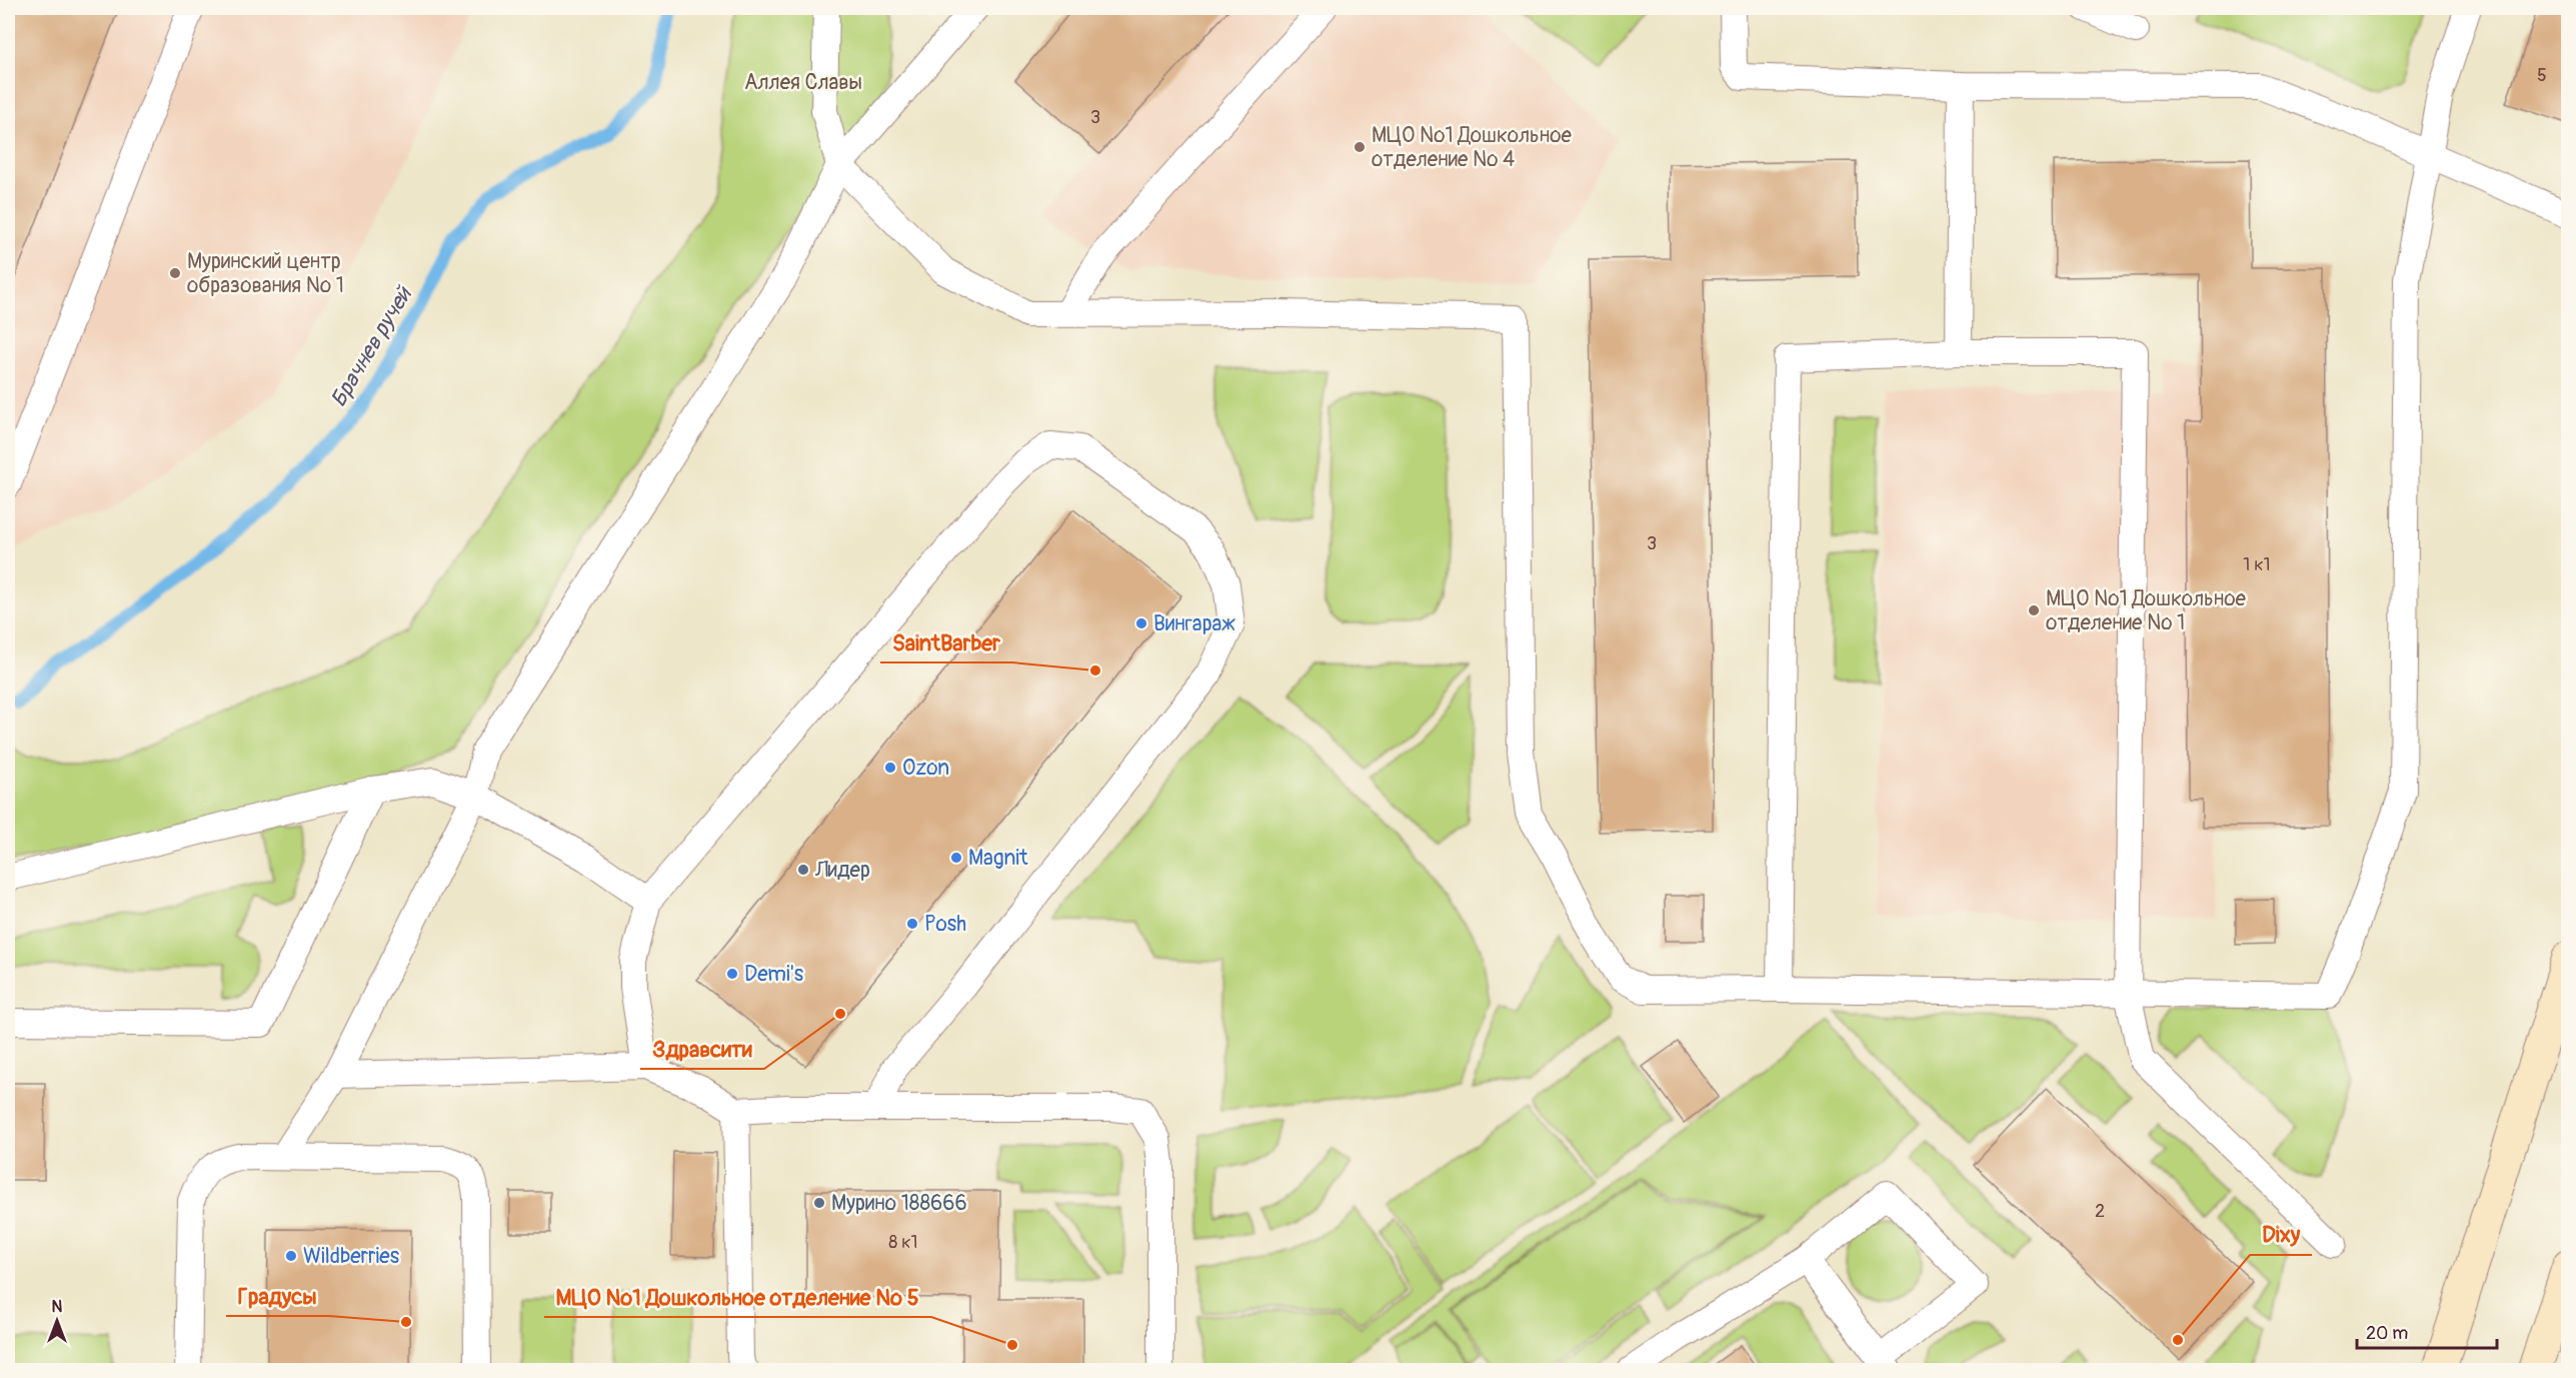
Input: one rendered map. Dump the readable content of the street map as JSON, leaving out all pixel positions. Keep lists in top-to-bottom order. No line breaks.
{"water":["Брачнев ручей"],"parks":["Аллея Славы"],"places":["МЦО №1 Дошкольное отделение № 4","Муринский центр образования № 1","МЦО №1 Дошкольное отделение № 1","Вингараж","SaintBarber","Ozon","Magnit","Лидер","Posh","Demi's","Здравсити","Мурино 188666","Wildberries","Градусы","Dixy","МЦО №1 Дошкольное отделение № 5"],"house_numbers":["5","3","3","1 к1","2","8 к1"],"scale_bar":"20 m","north":"top"}
